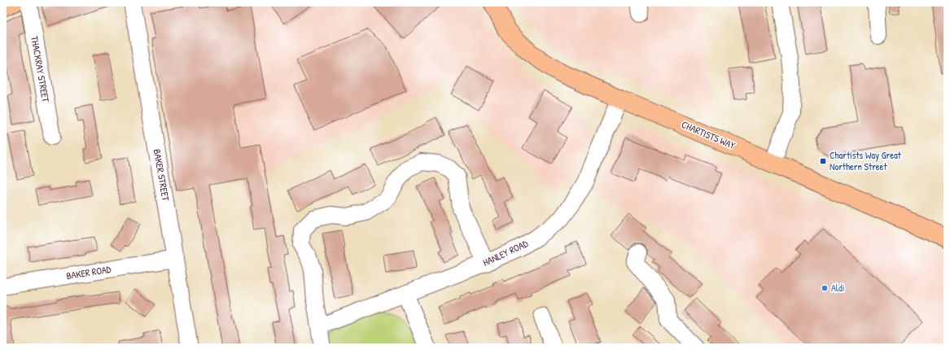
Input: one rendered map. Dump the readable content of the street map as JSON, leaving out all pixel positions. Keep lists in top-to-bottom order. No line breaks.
{"streets":{"main road":["CHARTISTS WAY"],"street":["THACKRAY STREET","BAKER STREET","HANLEY ROAD","BAKER ROAD"]},"crossings":[["CHARTISTS WAY","HANLEY ROAD"],["BAKER STREET","BAKER ROAD"]],"places":{"transit":["Chartists Way Great Northern Street"],"other":["Aldi"]}}
